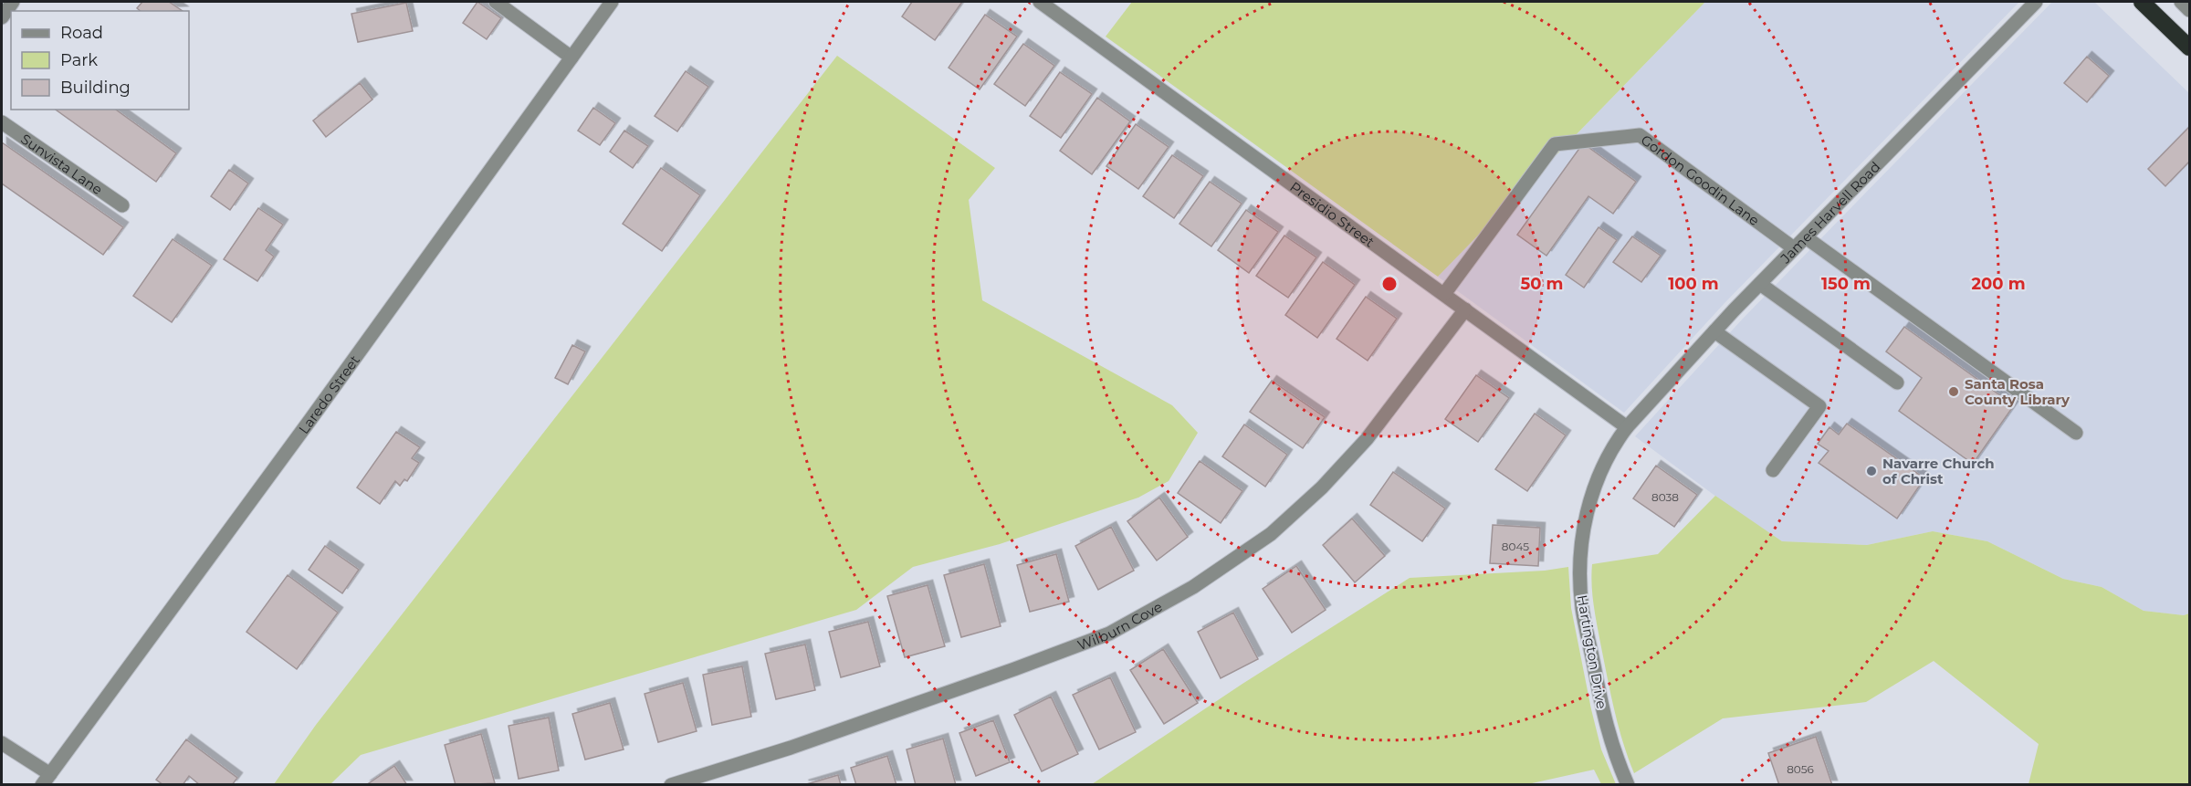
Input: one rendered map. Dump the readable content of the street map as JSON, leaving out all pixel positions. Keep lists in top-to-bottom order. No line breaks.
{"streets":{"street":["Sunvista Lane","Gordon Goodin Lane","James Harvell Road","Presidio Street","Laredo Street","Wilburn Cove","Hartington Drive"]},"crossings":[["Gordon Goodin Lane","James Harvell Road"],["Gordon Goodin Lane","Presidio Street"],["James Harvell Road","Presidio Street"],["James Harvell Road","Hartington Drive"],["Presidio Street","Wilburn Cove"],["Presidio Street","Hartington Drive"]],"places":["Santa Rosa County Library","Navarre Church of Christ"],"house_numbers":["8038","8045","8056"],"legend":["Road","Park","Building"],"rings":["50 m","100 m","150 m","200 m"]}
